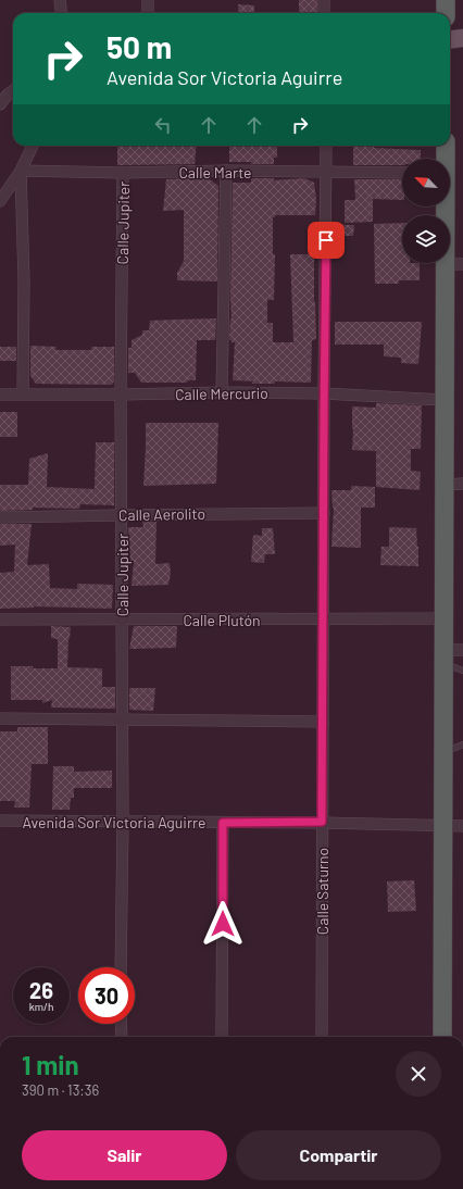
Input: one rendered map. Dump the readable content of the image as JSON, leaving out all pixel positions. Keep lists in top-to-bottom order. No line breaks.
{"streets":{"street":["Calle Marte","Calle Jupiter","Calle Mercurio","Calle Aerolito","Calle Plutón","Avenida Sor Victoria Aguirre","Calle Saturno"]},"crossings":[["Calle Marte","Calle Jupiter"],["Calle Marte","Calle Saturno"],["Calle Jupiter","Calle Mercurio"],["Calle Jupiter","Calle Aerolito"],["Calle Jupiter","Calle Plutón"],["Calle Jupiter","Avenida Sor Victoria Aguirre"],["Calle Mercurio","Calle Saturno"],["Calle Aerolito","Calle Saturno"],["Calle Plutón","Calle Saturno"],["Avenida Sor Victoria Aguirre","Calle Saturno"]],"north":"top left","page":{"turn":["50 m","Avenida Sor Victoria Aguirre"],"speed":"26 km/h","limit":"30","heading":["1 min","390 m · 13:36"],"buttons":["Salir","Compartir"]}}
